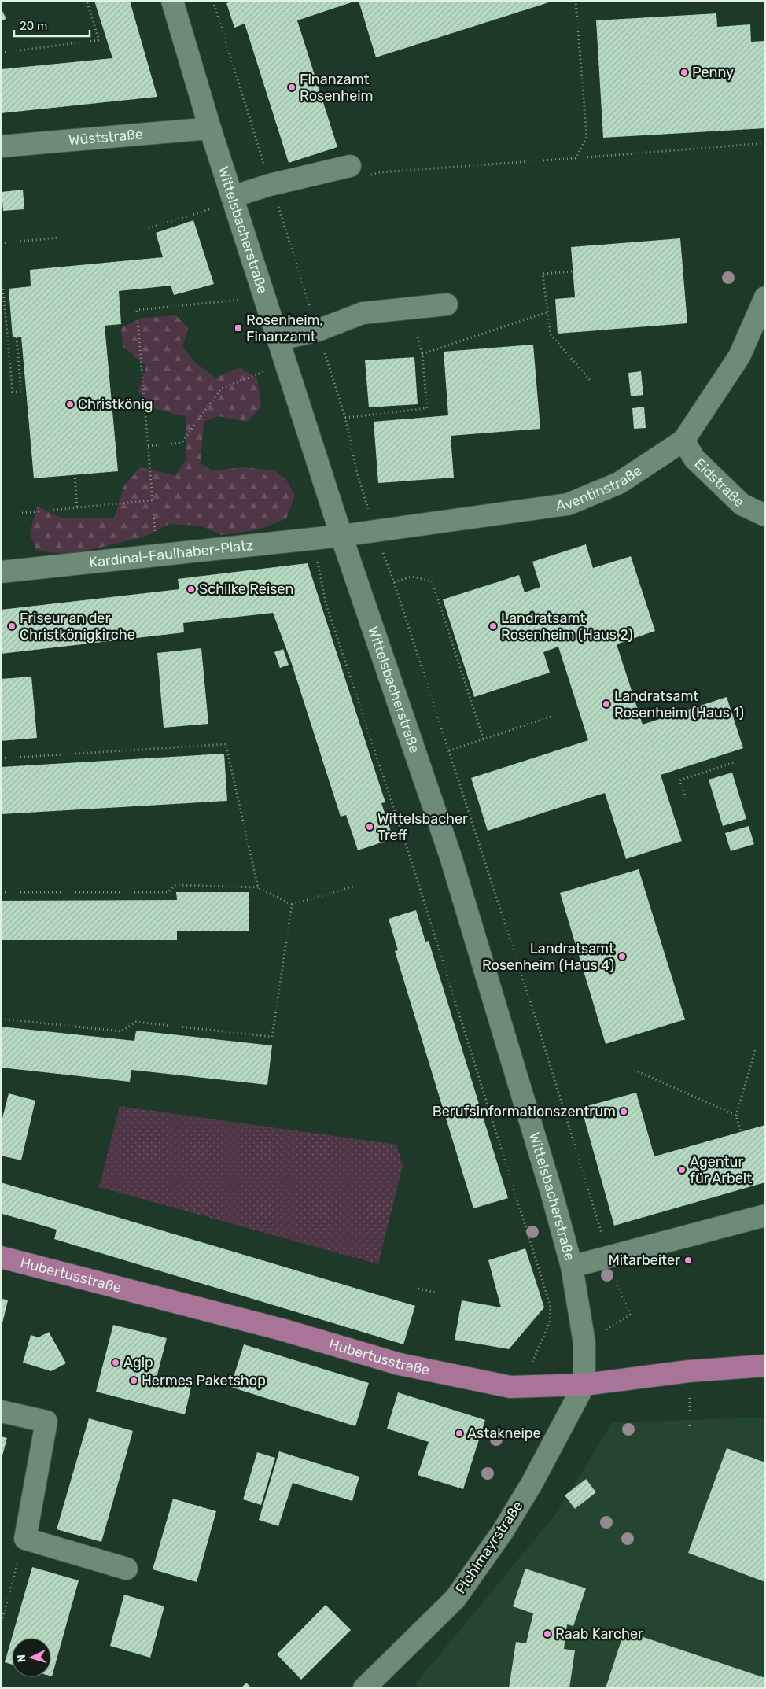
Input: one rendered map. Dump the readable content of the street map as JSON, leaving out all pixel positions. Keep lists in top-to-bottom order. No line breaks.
{"streets":{"main road":["Hubertusstraße"],"street":["Wüststraße","Wittelsbacherstraße","Eidstraße","Aventinstraße","Kardinal-Faulhaber-Platz","Pichlmayrstraße"]},"crossings":[["Wüststraße","Wittelsbacherstraße"],["Wittelsbacherstraße","Aventinstraße"],["Wittelsbacherstraße","Kardinal-Faulhaber-Platz"],["Wittelsbacherstraße","Hubertusstraße"],["Wittelsbacherstraße","Pichlmayrstraße"],["Eidstraße","Aventinstraße"],["Aventinstraße","Kardinal-Faulhaber-Platz"],["Hubertusstraße","Pichlmayrstraße"]],"places":{"other":["Penny","Finanzamt Rosenheim","Christkönig","Schilke Reisen","Friseur an der Christkönigkirche","Landratsamt Rosenheim (Haus 2)","Landratsamt Rosenheim (Haus 1)","Wittelsbacher Treff","Landratsamt Rosenheim (Haus 4)","Berufsinformationszentrum","Agentur für Arbeit","Mitarbeiter","Agip","Hermes Paketshop","Astakneipe","Raab Karcher"],"transit":["Rosenheim, Finanzamt"]},"scale_bar":"20 m","north":"left"}
